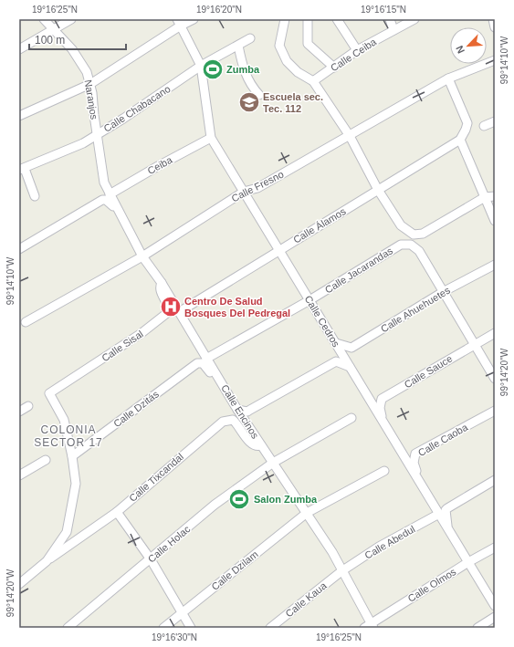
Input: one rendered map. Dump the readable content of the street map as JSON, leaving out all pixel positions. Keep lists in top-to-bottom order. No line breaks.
{"streets":{"street":["Calle Ceiba","Naranjos","Calle Chabacano","Ceiba","Calle Fresno","Calle Álamos","Calle Jacarandas","Calle Ahuehuetes","Calle Cedros","Calle Sisal","Calle Sauce","Calle Dzitás","Calle Encinos","Calle Caoba","Calle Tixcandal","Calle Abedul","Calle Holac","Calle Dzilam","Calle Olmos","Calle Kaua"]},"crossings":[["Naranjos","Calle Chabacano"],["Naranjos","Ceiba"],["Naranjos","Calle Encinos"],["Calle Chabacano","Calle Cedros"],["Ceiba","Calle Cedros"],["Ceiba","Calle Encinos"],["Calle Fresno","Calle Cedros"],["Calle Fresno","Calle Encinos"],["Calle Álamos","Calle Cedros"],["Calle Álamos","Calle Encinos"],["Calle Jacarandas","Calle Ahuehuetes"],["Calle Jacarandas","Calle Cedros"],["Calle Jacarandas","Calle Sauce"],["Calle Jacarandas","Calle Dzitás"],["Calle Jacarandas","Calle Encinos"],["Calle Ahuehuetes","Calle Cedros"],["Calle Cedros","Calle Sauce"],["Calle Cedros","Calle Caoba"],["Calle Cedros","Calle Abedul"],["Calle Cedros","Calle Olmos"],["Calle Sisal","Calle Dzitás"],["Calle Sisal","Calle Encinos"],["Calle Dzitás","Calle Encinos"],["Calle Encinos","Calle Tixcandal"],["Calle Encinos","Calle Abedul"],["Calle Encinos","Calle Holac"],["Calle Encinos","Calle Dzilam"],["Calle Encinos","Calle Olmos"],["Calle Encinos","Calle Kaua"],["Calle Abedul","Calle Kaua"]],"districts":["COLONIA SECTOR 17"],"places":{"sports":["Zumba","Salon Zumba"],"school or university":["Escuela sec. Tec. 112"],"hospital":["Centro De Salud Bosques Del Pedregal"]},"scale_bar":"100 m","north":"bottom left","coordinates":["19°16'25\"N","19°16'20\"N","19°16'15\"N","99°14'10\"W","99°14'20\"W","19°16'30\"N"]}
